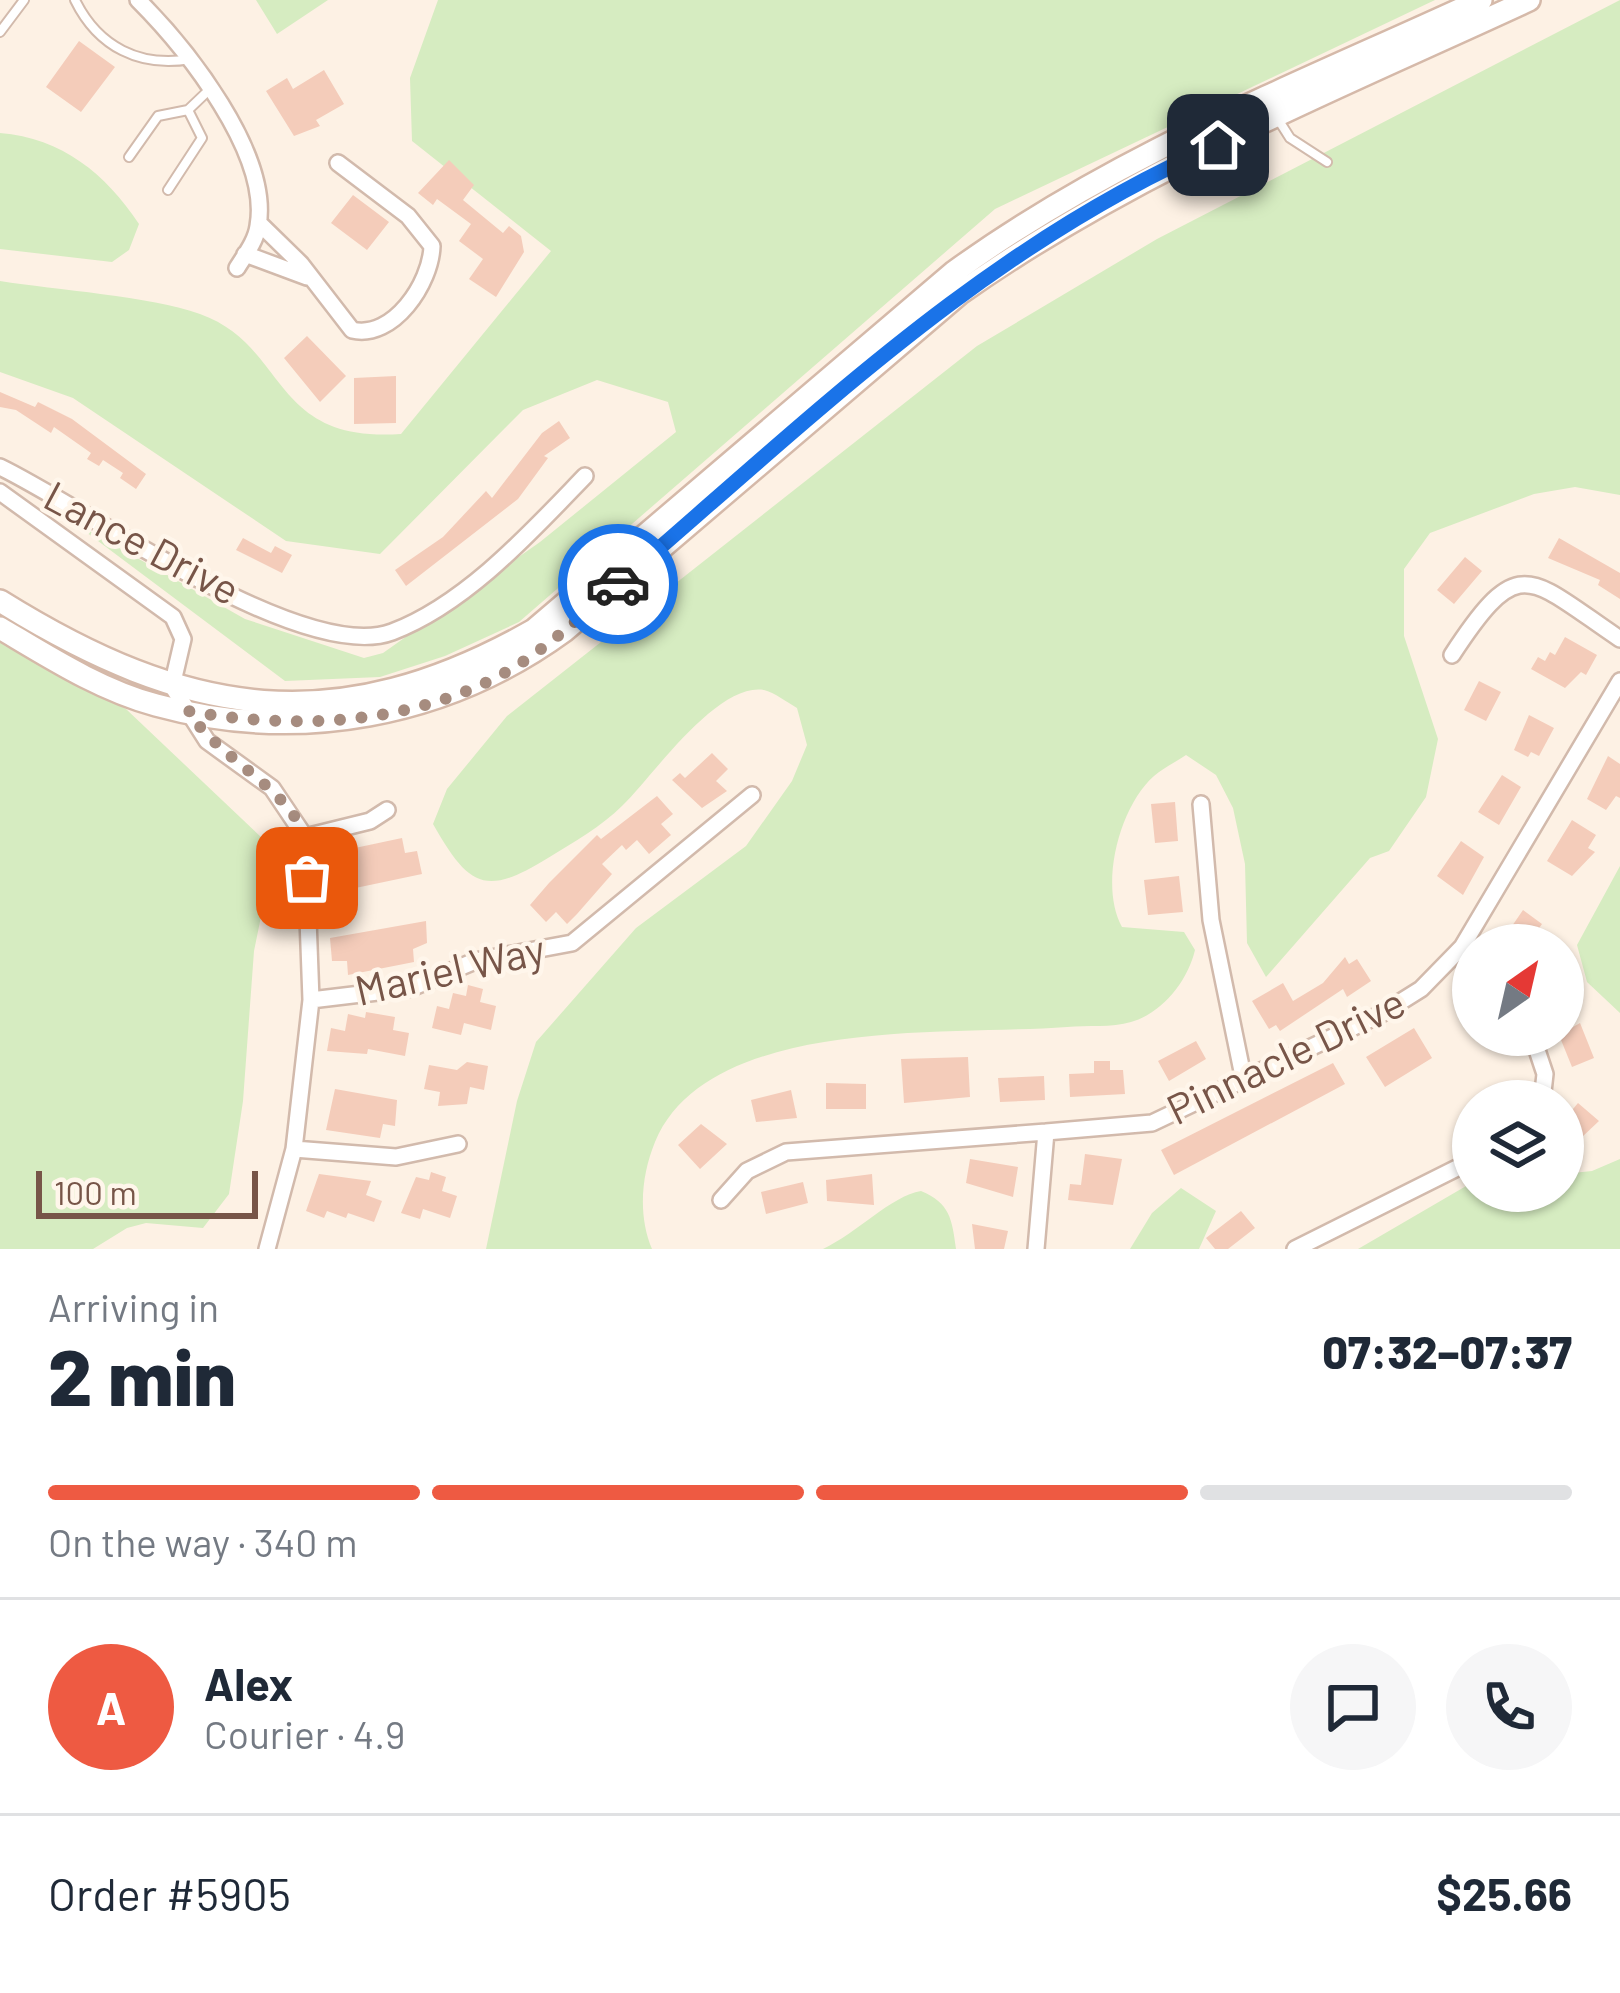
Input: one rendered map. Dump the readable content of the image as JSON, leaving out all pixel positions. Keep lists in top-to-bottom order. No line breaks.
{"streets":{"street":["Lance Drive","Mariel Way","Pinnacle Drive"]},"scale_bar":"100 m","north":"top right","page":{"scale":"100 m","heading":["2 min","Arriving in","07:32–07:37"],"panel":["Alex","Courier · 4.9","Order #5905","$25.66"],"bar":"On the way · 340 m","round":"A"}}
